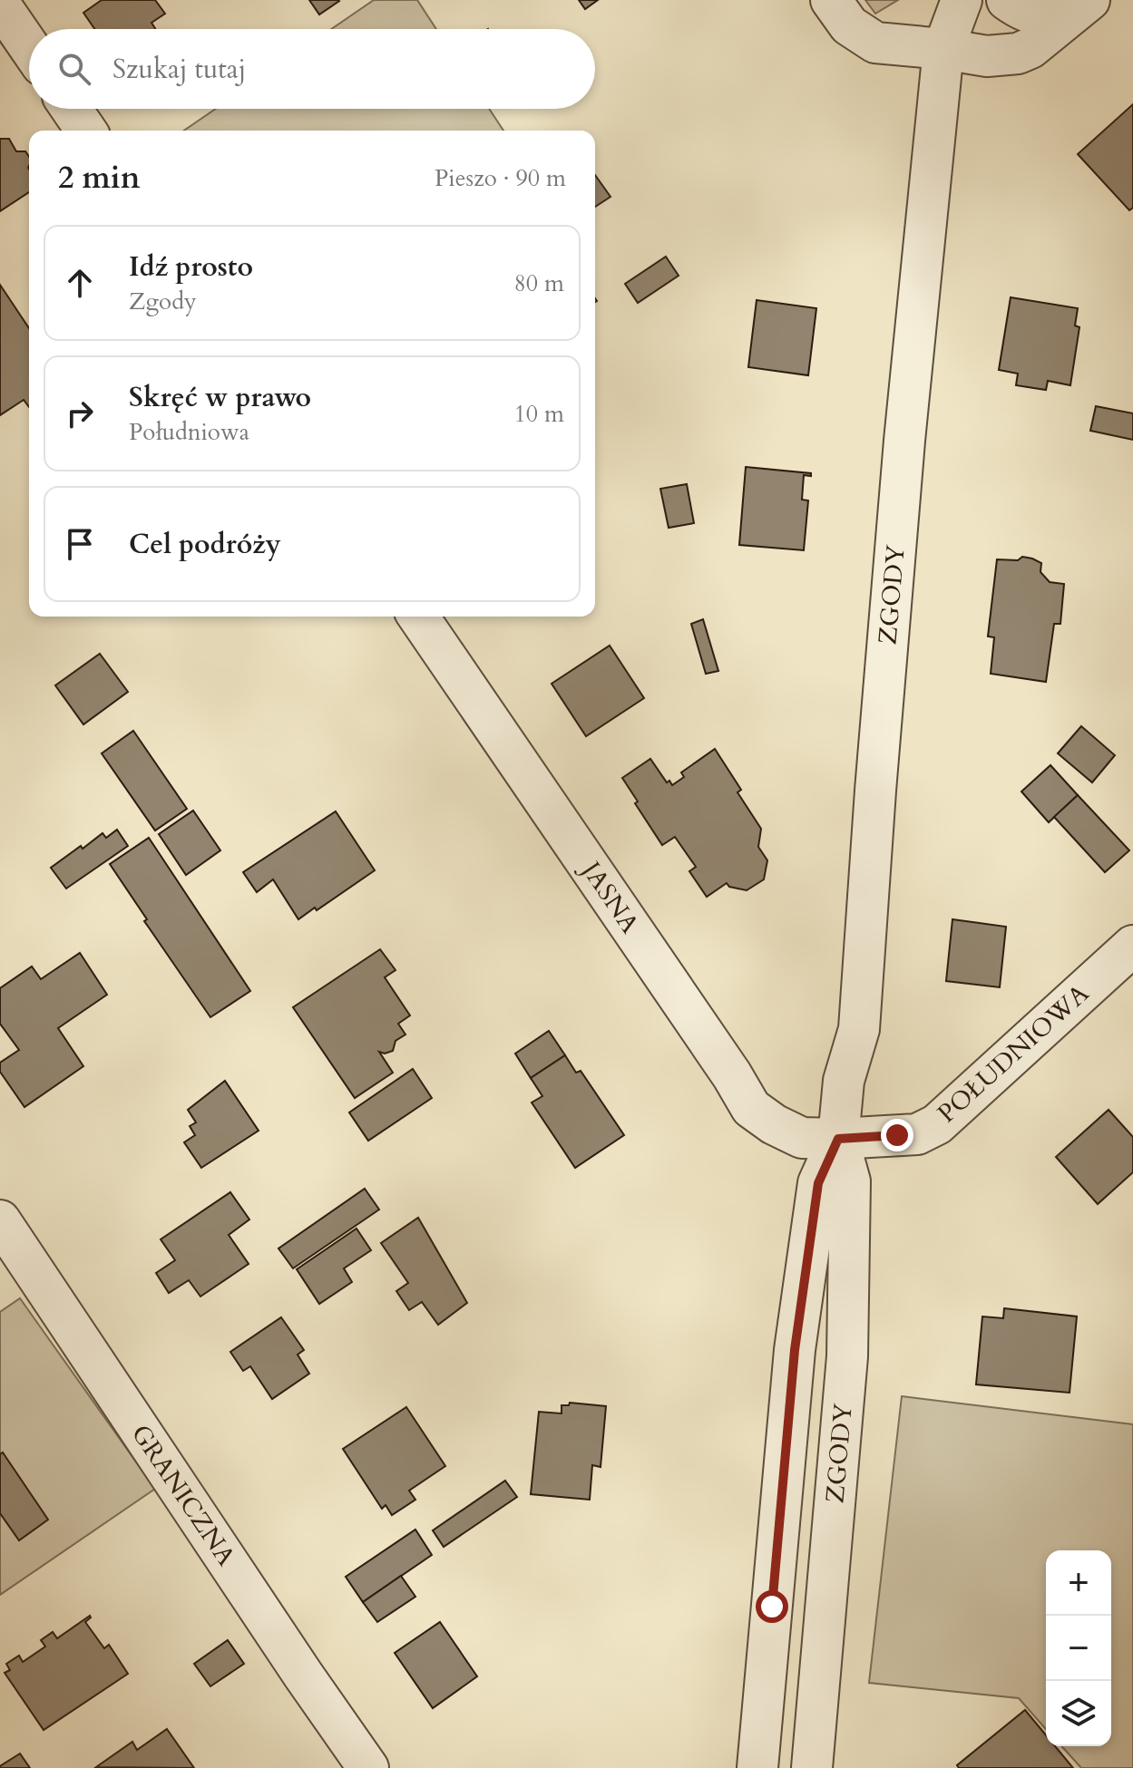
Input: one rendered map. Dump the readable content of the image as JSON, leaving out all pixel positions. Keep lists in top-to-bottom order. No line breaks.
{"streets":{"street":["ZGODY","JASNA","POŁUDNIOWA","GRANICZNA"]},"crossings":[["ZGODY","JASNA"],["ZGODY","POŁUDNIOWA"],["JASNA","POŁUDNIOWA"]],"page":{"search":"Szukaj tutaj","heading":["2 min","Pieszo · 90 m"],"list":[["Idź prosto","Zgody","80 m"],["Skręć w prawo","Południowa","10 m"],"Cel podróży"],"map_buttons":["+","−"]}}
